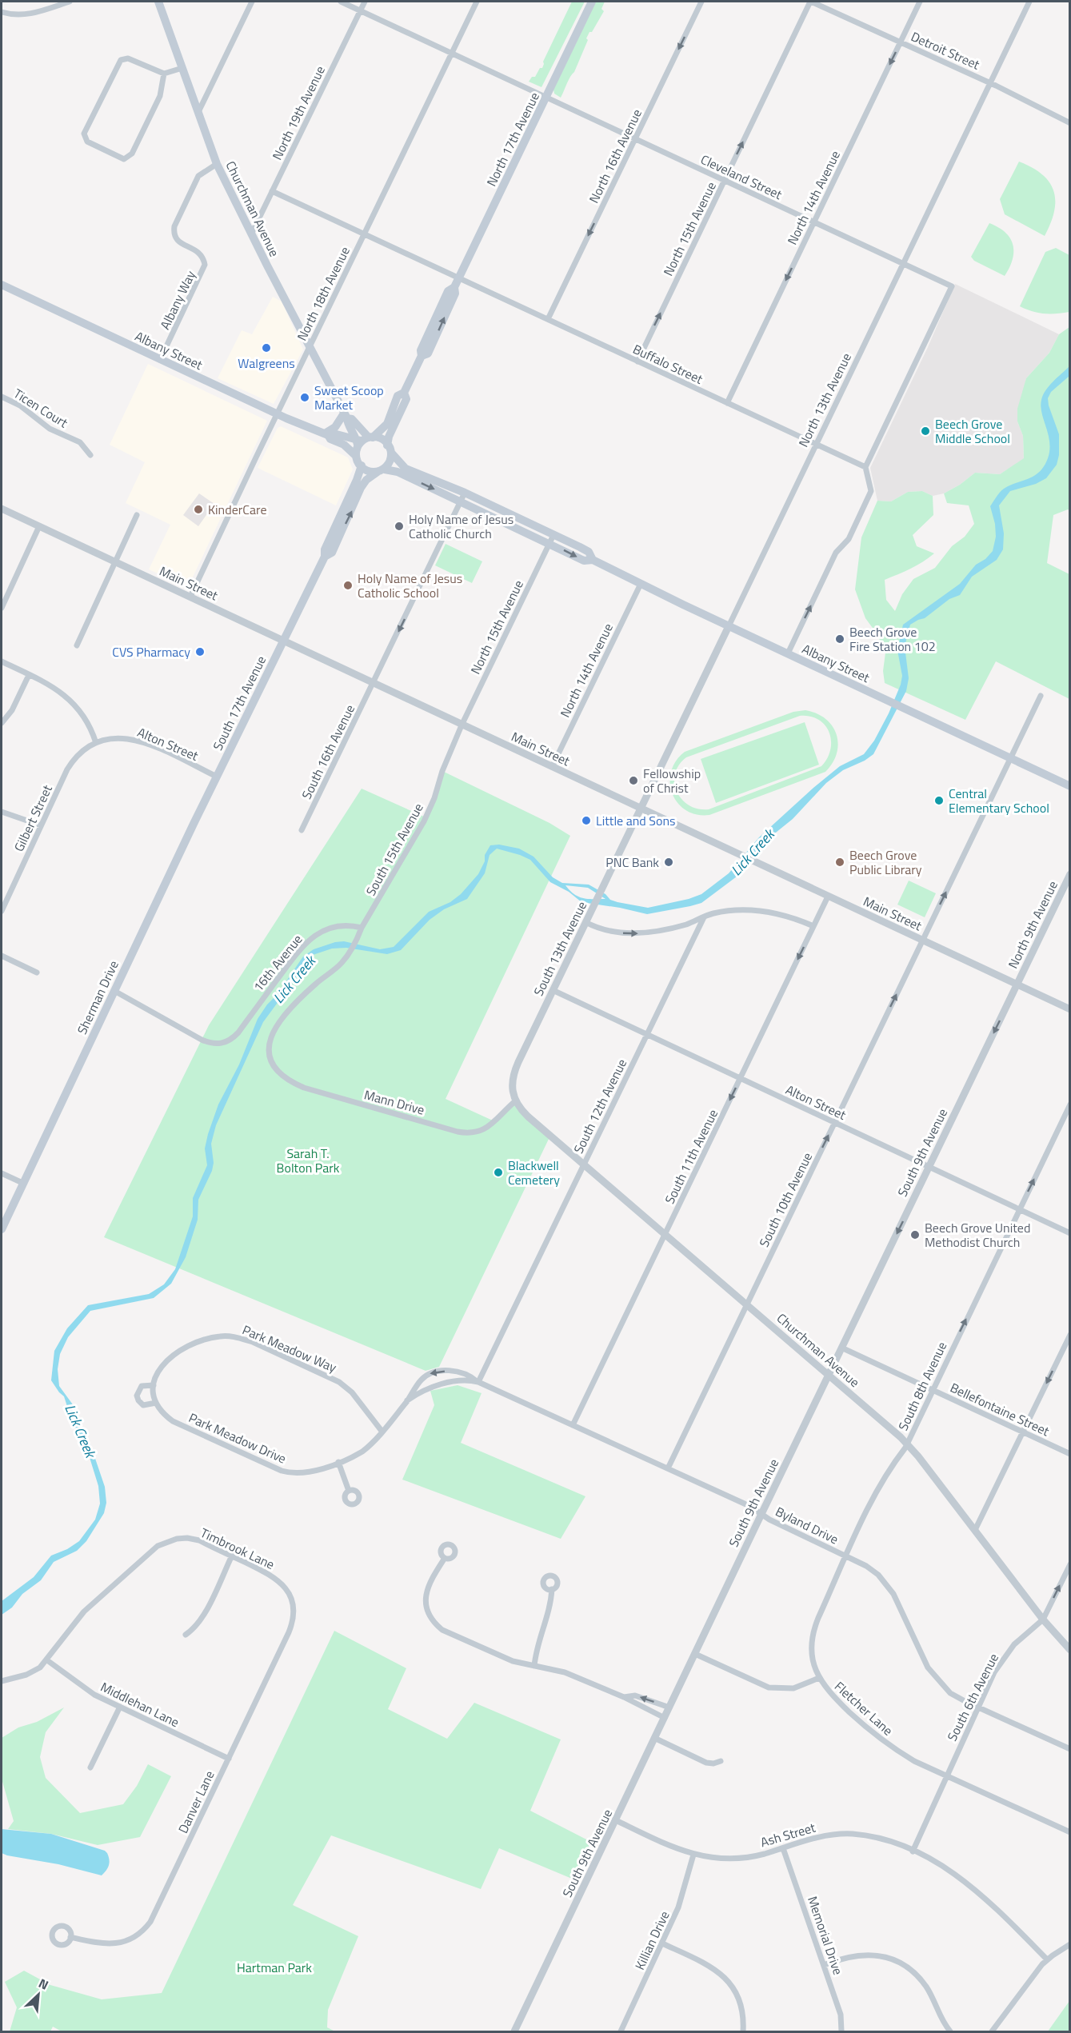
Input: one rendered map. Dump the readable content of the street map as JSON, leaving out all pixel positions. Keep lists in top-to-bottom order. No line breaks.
{"streets":{"main road":["North 17th Avenue","Churchman Avenue","Albany Street","South 17th Avenue","Sherman Drive"],"street":["Detroit Street","North 19th Avenue","North 16th Avenue","Cleveland Street","North 14th Avenue","North 15th Avenue","North 18th Avenue","Albany Way","Buffalo Street","North 13th Avenue","Ticen Court","Main Street","Alton Street","South 16th Avenue","Gilbert Street","South 15th Avenue","North 9th Avenue","South 13th Avenue","16th Avenue","Mann Drive","South 12th Avenue","South 9th Avenue","South 11th Avenue","South 10th Avenue","Park Meadow Way","South 8th Avenue","Bellefontaine Street","Park Meadow Drive","Byland Drive","Timbrook Lane","South 6th Avenue","Middlehan Lane","Fletcher Lane","Danver Lane","Ash Street","Memorial Drive","Killian Drive"]},"crossings":[["Detroit Street","North 14th Avenue"],["Detroit Street","North 15th Avenue"],["Detroit Street","North 13th Avenue"],["North 19th Avenue","Cleveland Street"],["North 19th Avenue","Churchman Avenue"],["North 19th Avenue","Buffalo Street"],["North 17th Avenue","Cleveland Street"],["North 17th Avenue","Churchman Avenue"],["North 17th Avenue","Albany Street"],["North 17th Avenue","Buffalo Street"],["North 16th Avenue","Cleveland Street"],["North 16th Avenue","Buffalo Street"],["Cleveland Street","North 14th Avenue"],["Cleveland Street","North 15th Avenue"],["Cleveland Street","North 18th Avenue"],["Cleveland Street","Buffalo Street"],["Cleveland Street","North 13th Avenue"],["North 14th Avenue","Albany Street"],["North 14th Avenue","Buffalo Street"],["North 14th Avenue","Main Street"],["Churchman Avenue","North 18th Avenue"],["Churchman Avenue","Albany Way"],["Churchman Avenue","Albany Street"],["Churchman Avenue","South 13th Avenue"],["Churchman Avenue","Mann Drive"],["Churchman Avenue","South 12th Avenue"],["Churchman Avenue","South 9th Avenue"],["Churchman Avenue","South 11th Avenue"],["Churchman Avenue","South 10th Avenue"],["Churchman Avenue","South 8th Avenue"],["Churchman Avenue","South 6th Avenue"],["North 15th Avenue","Albany Street"],["North 15th Avenue","Buffalo Street"],["North 15th Avenue","Main Street"],["North 15th Avenue","South 15th Avenue"],["North 18th Avenue","Albany Street"],["North 18th Avenue","Buffalo Street"],["North 18th Avenue","Main Street"],["Albany Way","Albany Street"],["Albany Street","North 13th Avenue"],["Albany Street","South 10th Avenue"],["Buffalo Street","North 13th Avenue"],["North 13th Avenue","Main Street"],["North 13th Avenue","South 13th Avenue"],["Main Street","South 17th Avenue"],["Main Street","South 16th Avenue"],["Main Street","South 15th Avenue"],["Main Street","North 9th Avenue"],["Main Street","South 13th Avenue"],["Main Street","South 9th Avenue"],["Main Street","South 11th Avenue"],["Main Street","South 10th Avenue"],["South 17th Avenue","Alton Street"],["South 17th Avenue","Sherman Drive"],["Alton Street","Gilbert Street"],["Alton Street","South 13th Avenue"],["Alton Street","Sherman Drive"],["Alton Street","South 12th Avenue"],["Alton Street","South 9th Avenue"],["Alton Street","South 11th Avenue"],["Alton Street","South 10th Avenue"],["Alton Street","South 8th Avenue"],["South 15th Avenue","16th Avenue"],["South 15th Avenue","Mann Drive"],["North 9th Avenue","South 9th Avenue"],["South 13th Avenue","Mann Drive"],["16th Avenue","Sherman Drive"],["South 12th Avenue","Park Meadow Drive"],["South 12th Avenue","Byland Drive"],["South 9th Avenue","Bellefontaine Street"],["South 9th Avenue","Byland Drive"],["South 9th Avenue","Fletcher Lane"],["South 9th Avenue","Ash Street"],["South 11th Avenue","Byland Drive"],["South 10th Avenue","Byland Drive"],["Park Meadow Way","Park Meadow Drive"],["South 8th Avenue","Bellefontaine Street"],["South 8th Avenue","Byland Drive"],["South 8th Avenue","Fletcher Lane"],["Park Meadow Drive","Byland Drive"],["Byland Drive","South 6th Avenue"],["Timbrook Lane","Middlehan Lane"],["Timbrook Lane","Danver Lane"],["South 6th Avenue","Fletcher Lane"],["South 6th Avenue","Ash Street"],["Middlehan Lane","Danver Lane"],["Ash Street","Memorial Drive"],["Ash Street","Killian Drive"]],"one_way":["North 16th Avenue","North 14th Avenue","North 15th Avenue","South 11th Avenue","South 10th Avenue","South 8th Avenue"],"water":["Lick Creek"],"parks":["Sarah T. Bolton Park","Hartman Park"],"places":["Walgreens","Sweet Scoop Market","Beech Grove Middle School","KinderCare","Holy Name of Jesus Catholic Church","Holy Name of Jesus Catholic School","Beech Grove Fire Station 102","CVS Pharmacy","Fellowship of Christ","Central Elementary School","Little and Sons","PNC Bank","Beech Grove Public Library","Blackwell Cemetery","Beech Grove United Methodist Church"],"north":"top right"}
